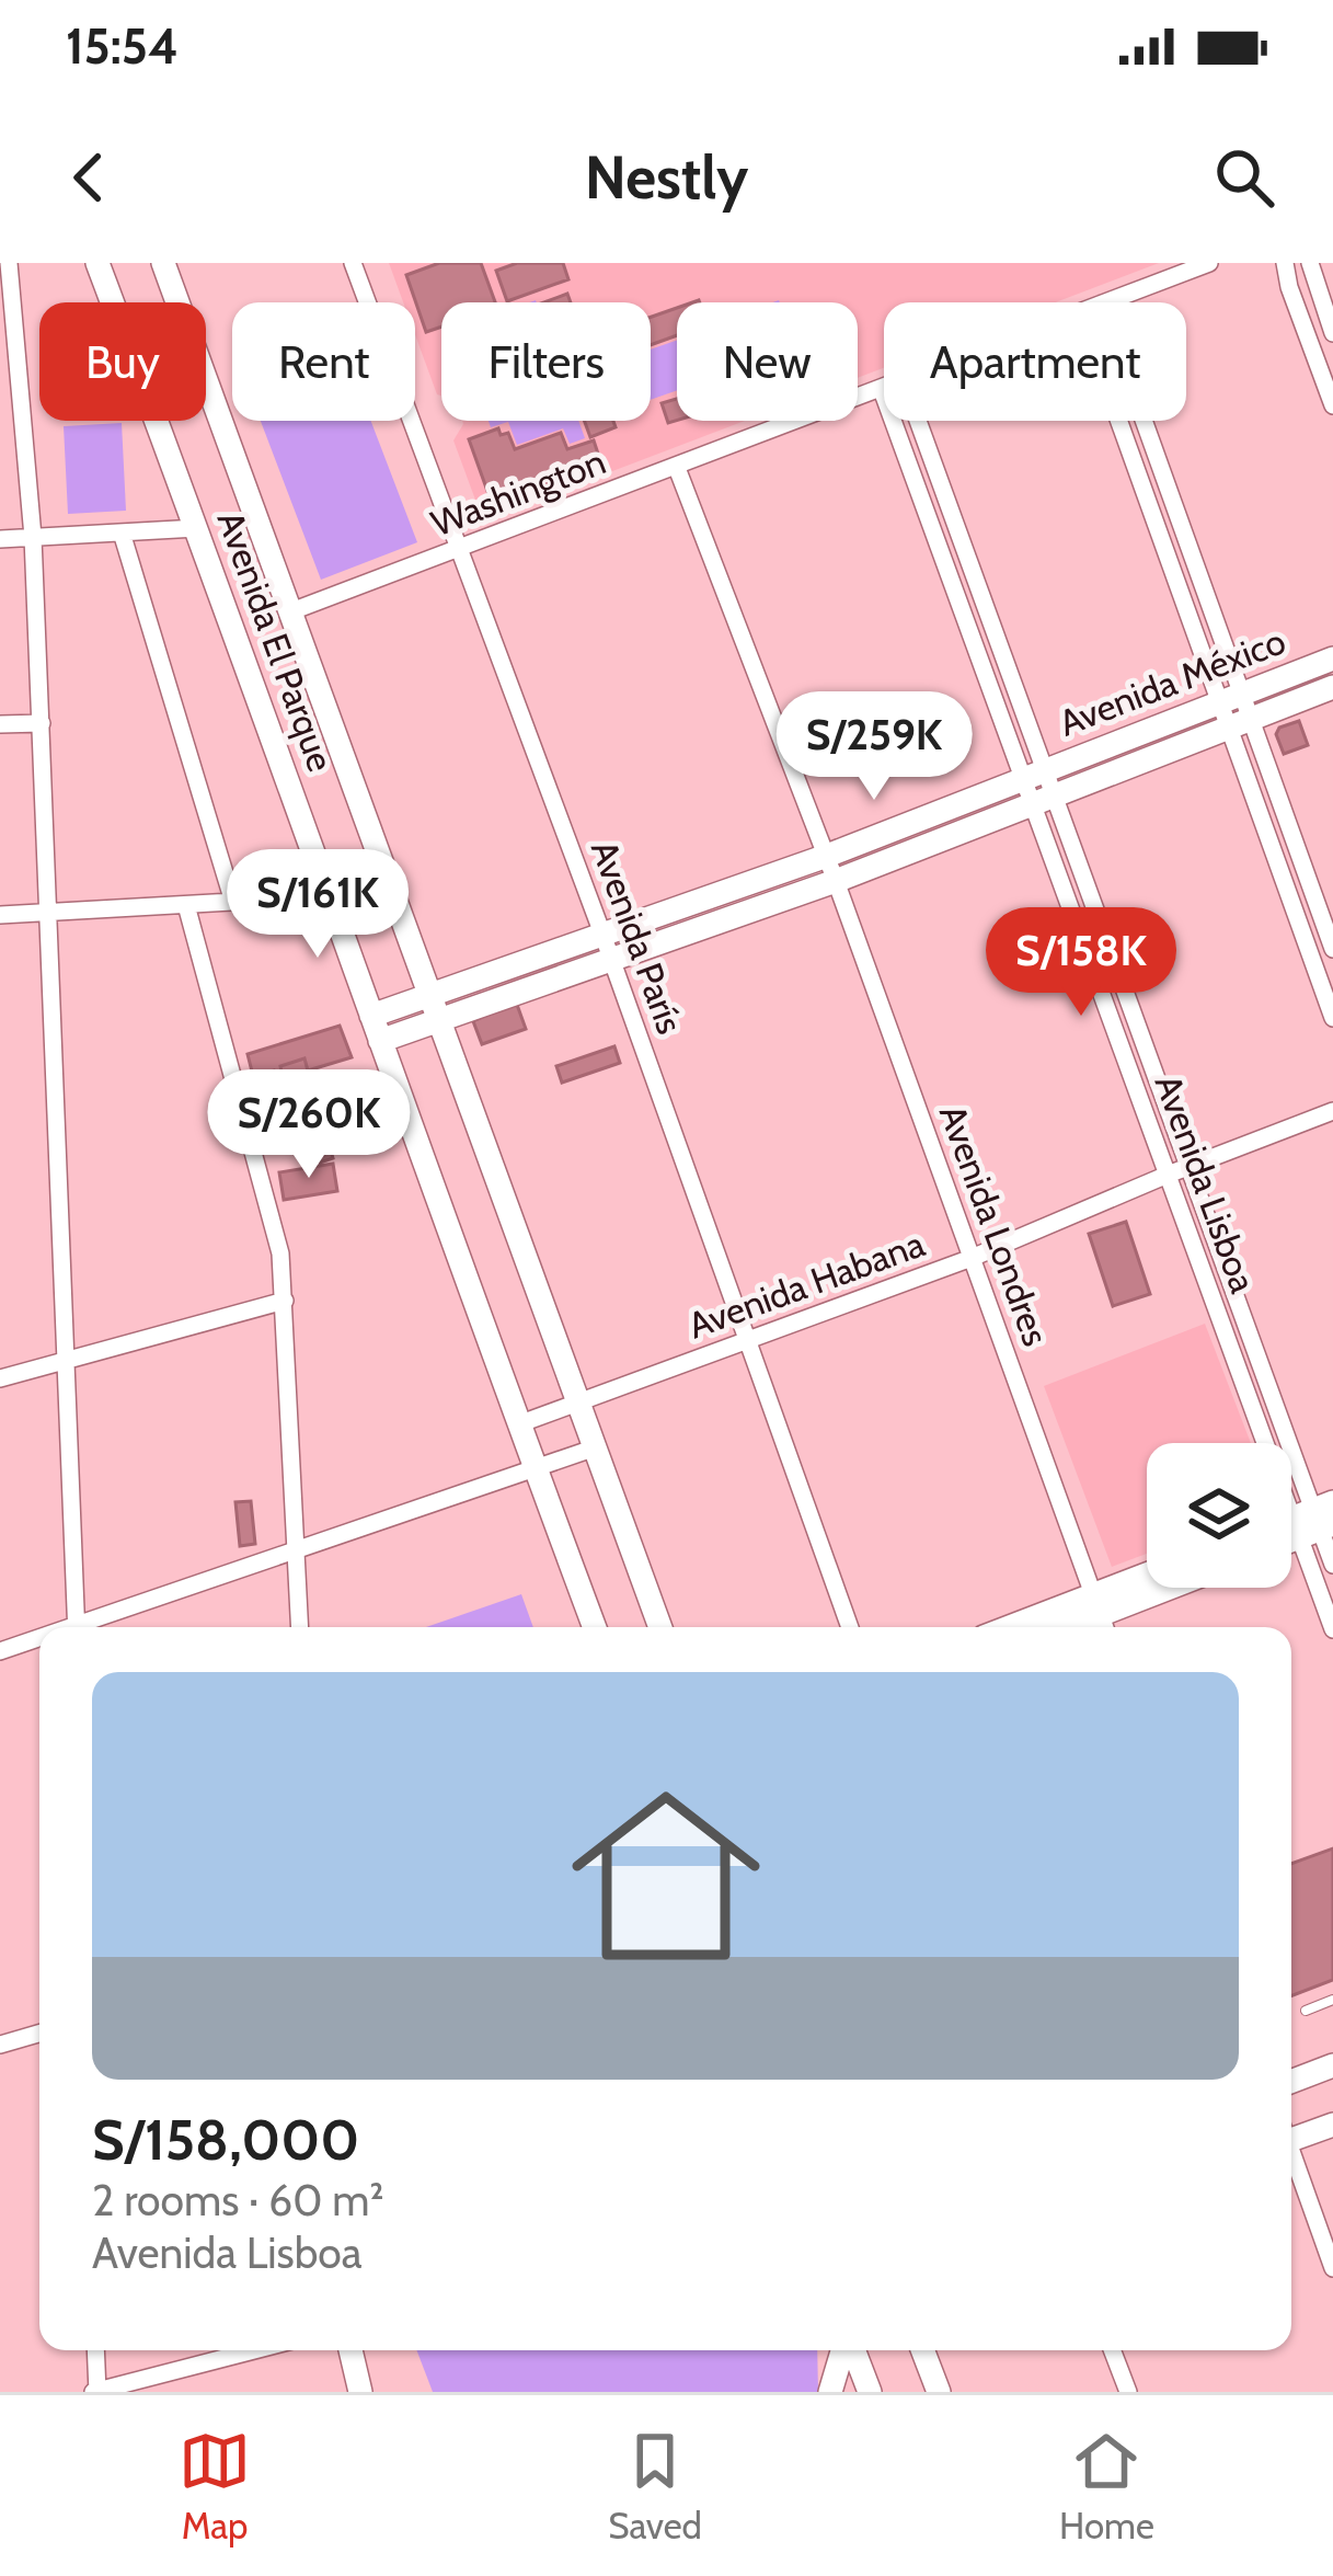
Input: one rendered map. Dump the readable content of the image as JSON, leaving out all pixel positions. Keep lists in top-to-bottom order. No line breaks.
{"streets":{"street":["Washington","Avenida El Parque","Avenida México","Avenida París","Avenida Lisboa","Avenida Londres","Avenida Habana"]},"crossings":[["Washington","Avenida El Parque"],["Washington","Avenida París"],["Washington","Avenida Lisboa"],["Washington","Avenida Londres"],["Avenida El Parque","Avenida México"],["Avenida El Parque","Avenida Habana"],["Avenida México","Avenida París"],["Avenida México","Avenida Lisboa"],["Avenida México","Avenida Londres"],["Avenida París","Avenida Habana"],["Avenida Lisboa","Avenida Habana"],["Avenida Londres","Avenida Habana"]],"page":{"status":"15:54","header":"Nestly","chip":["Buy","Rent","Filters","New","Apartment"],"price":["S/259K","S/161K","S/158K","S/260K"],"list":[{"name":"S/158,000","note":"2 rooms · 60 m² · Avenida Lisboa"}],"tabs":["Map","Saved","Home"]}}
